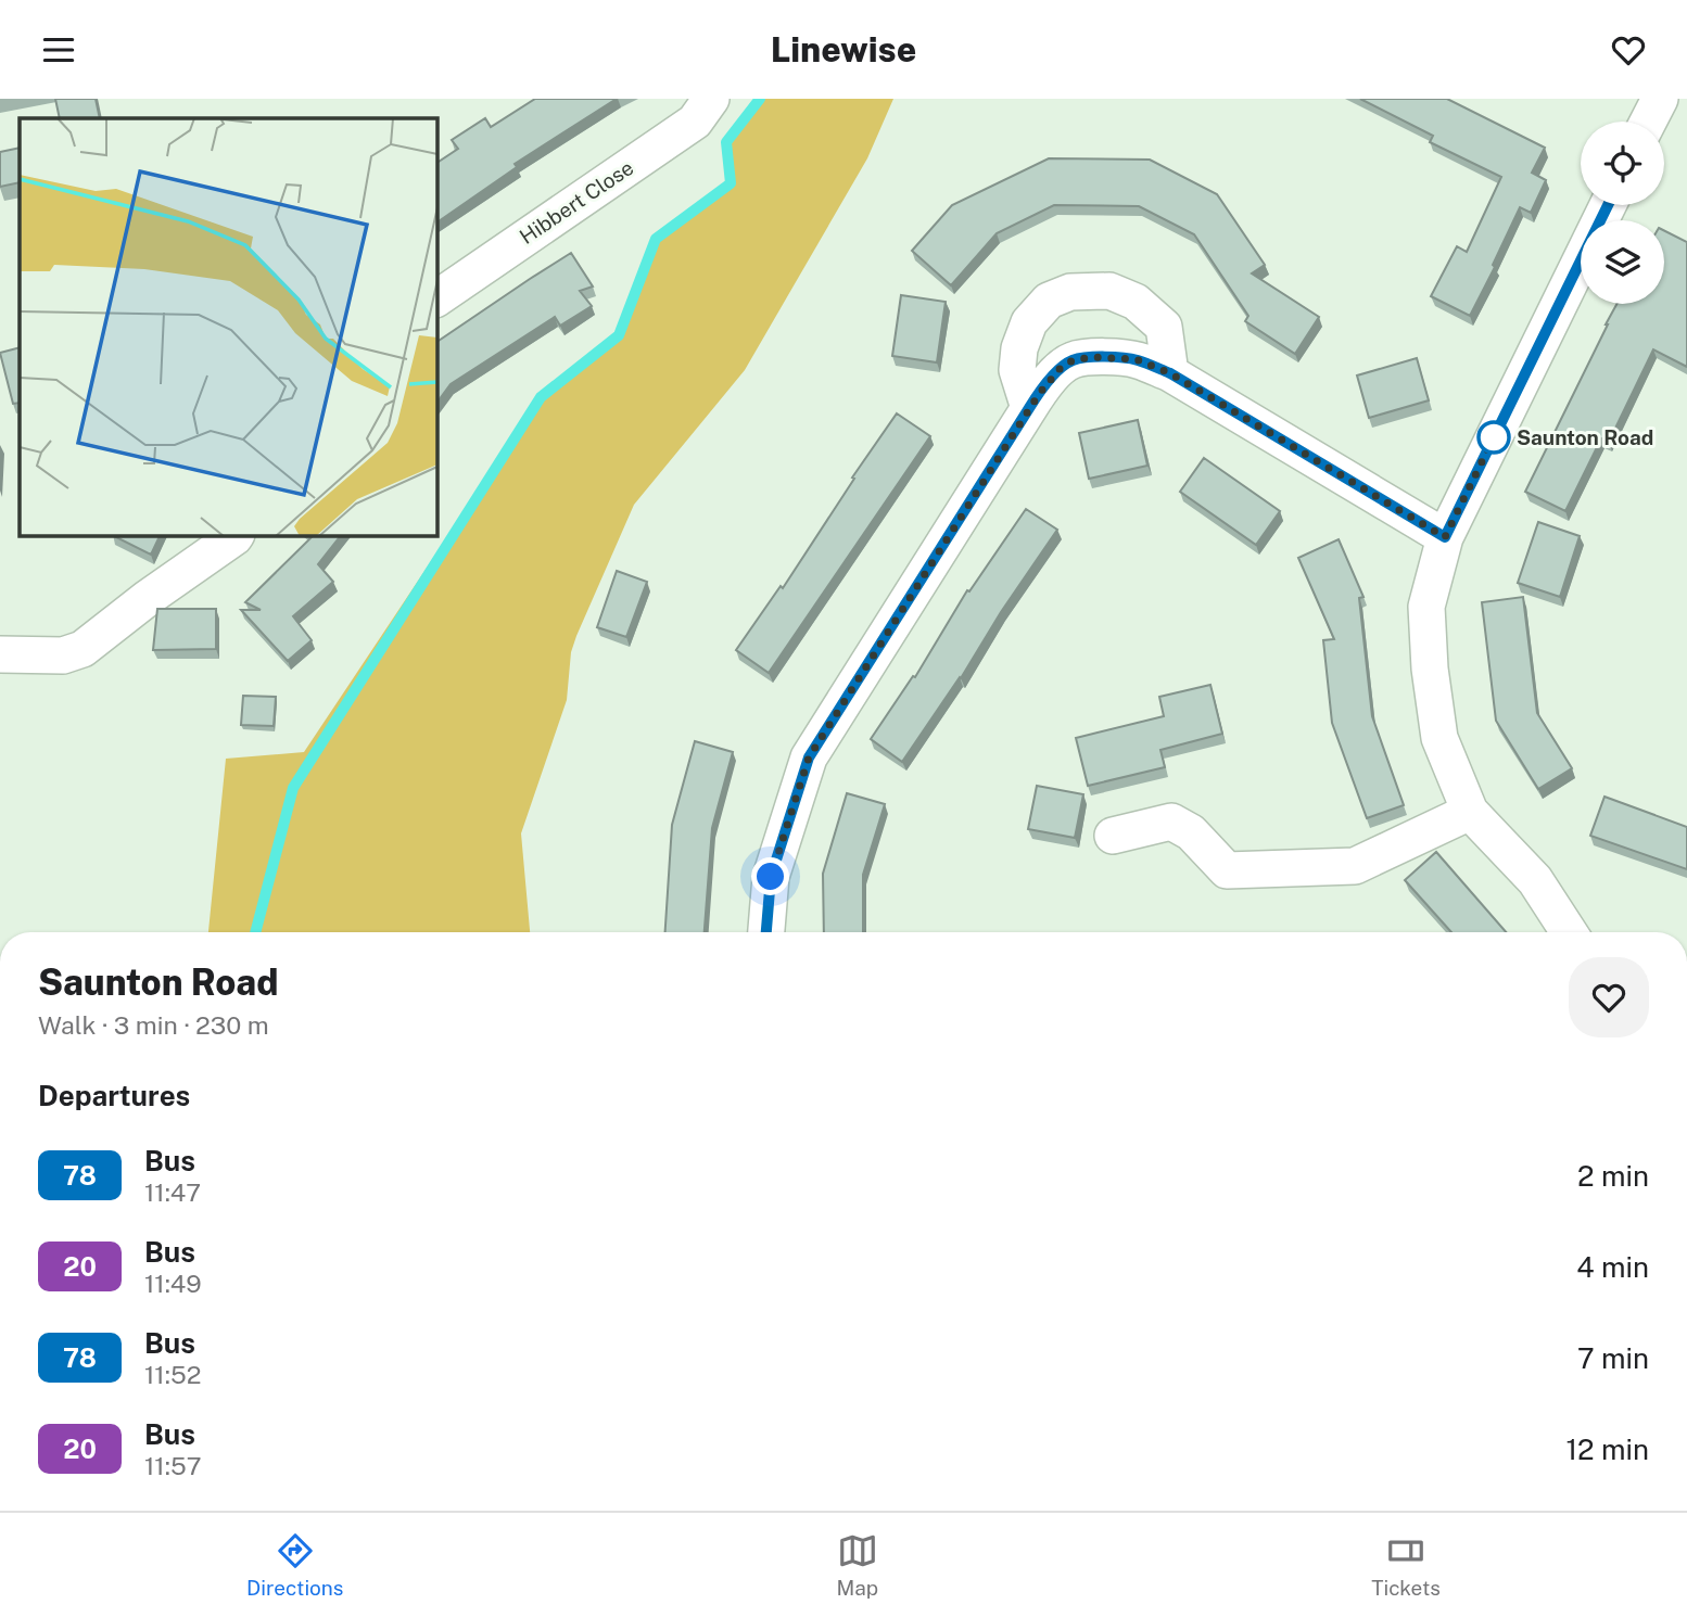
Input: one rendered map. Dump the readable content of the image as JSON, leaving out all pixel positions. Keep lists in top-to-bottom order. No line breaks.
{"streets":{"street":["Hibbert Close"]},"places":["Saunton Road"],"lines":["bus line 78"],"page":{"header":"Linewise","heading":[["Saunton Road","Walk · 3 min · 230 m"],"Departures"],"list":[{"mark":"78","name":"Bus","note":"11:47","value":"2 min"},{"mark":"20","name":"Bus","note":"11:49","value":"4 min"},{"mark":"78","name":"Bus","note":"11:52","value":"7 min"},{"mark":"20","name":"Bus","note":"11:57","value":"12 min"}],"tabs":["Directions","Map","Tickets"]}}
